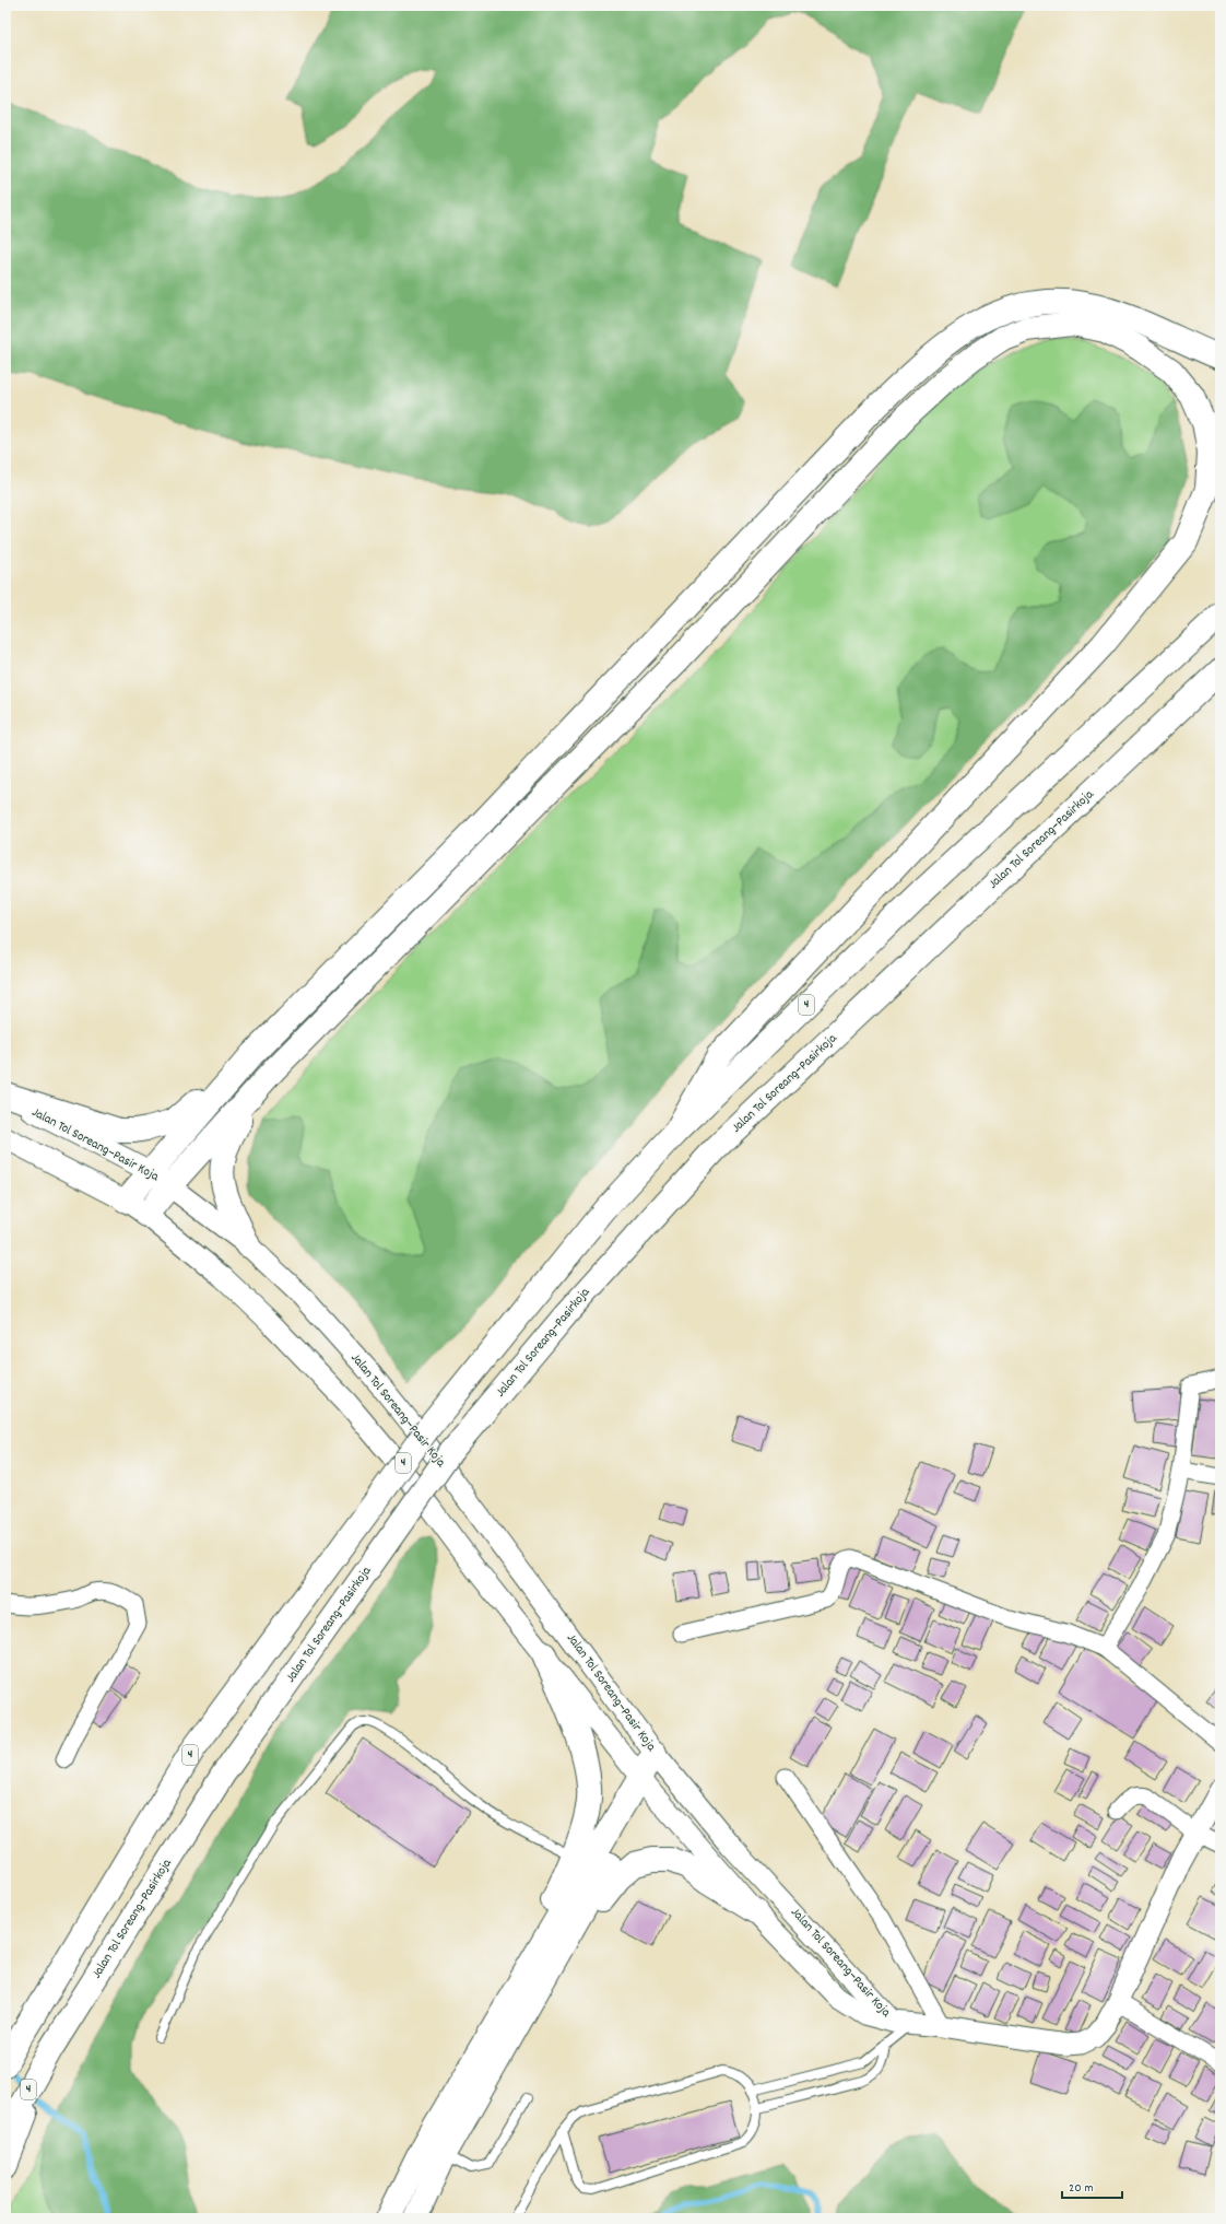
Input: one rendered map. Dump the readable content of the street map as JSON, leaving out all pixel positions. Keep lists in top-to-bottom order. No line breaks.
{"streets":{"highway":["Jalan Tol Soreang–Pasirkoja","4"],"street":["Jalan Tol Soreang–Pasir Koja"]},"scale_bar":"20 m"}
